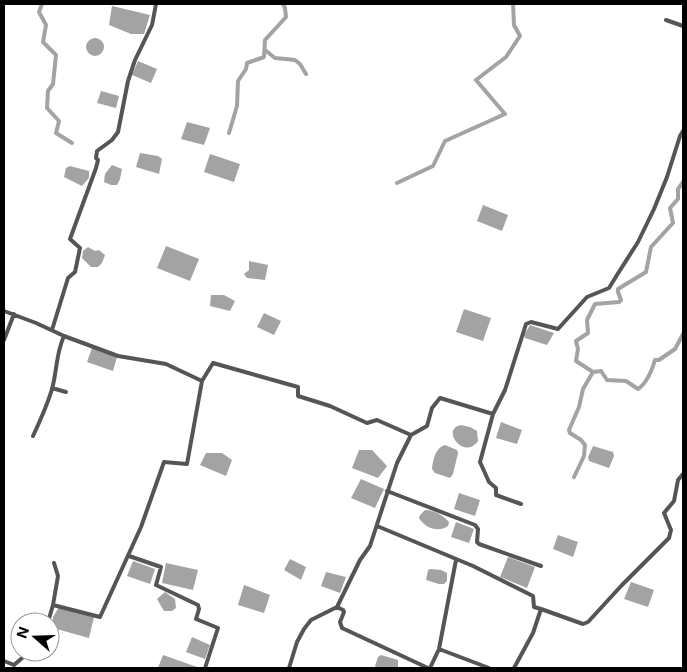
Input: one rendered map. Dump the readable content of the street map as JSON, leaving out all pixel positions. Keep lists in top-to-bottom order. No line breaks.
{"north":"left"}
